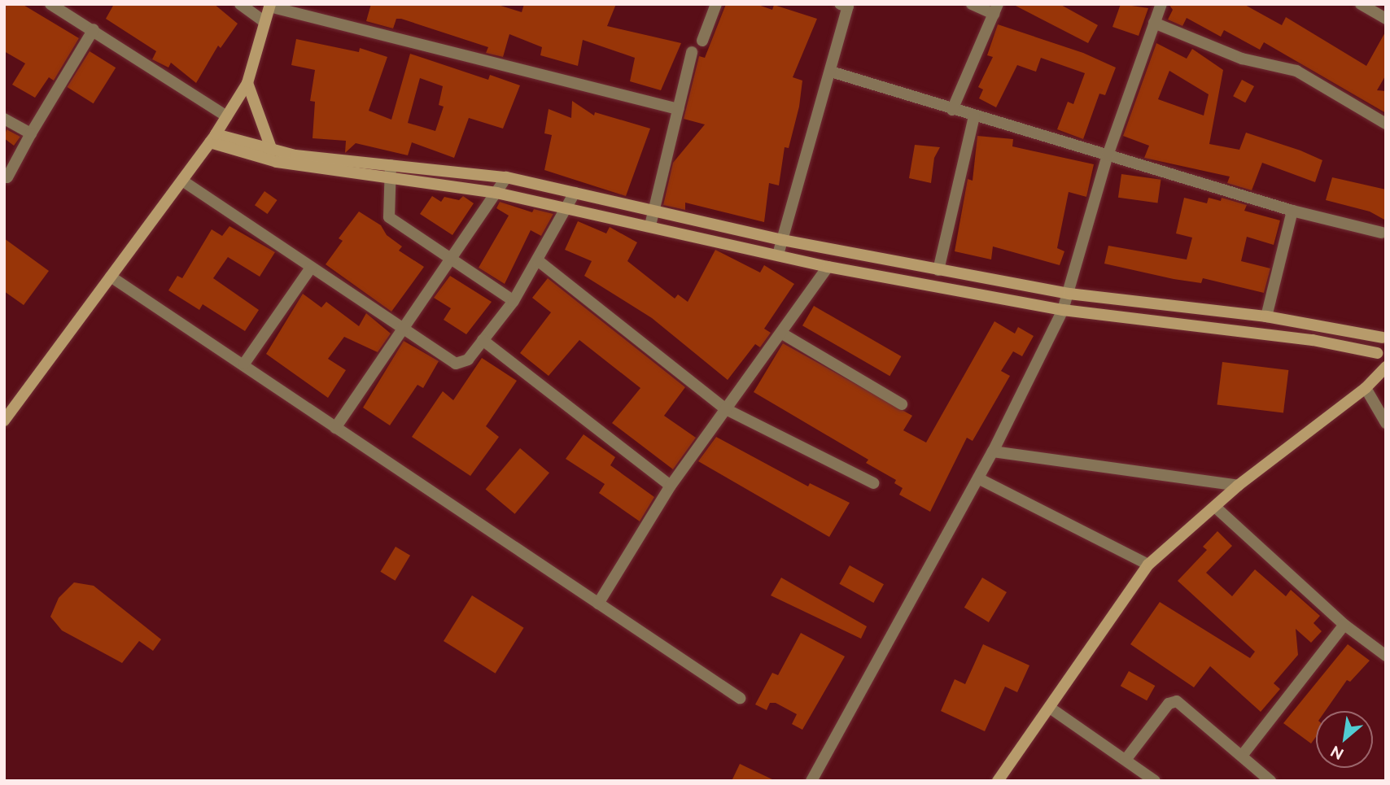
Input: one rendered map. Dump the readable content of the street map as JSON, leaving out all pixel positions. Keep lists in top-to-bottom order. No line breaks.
{"north":"bottom left"}
